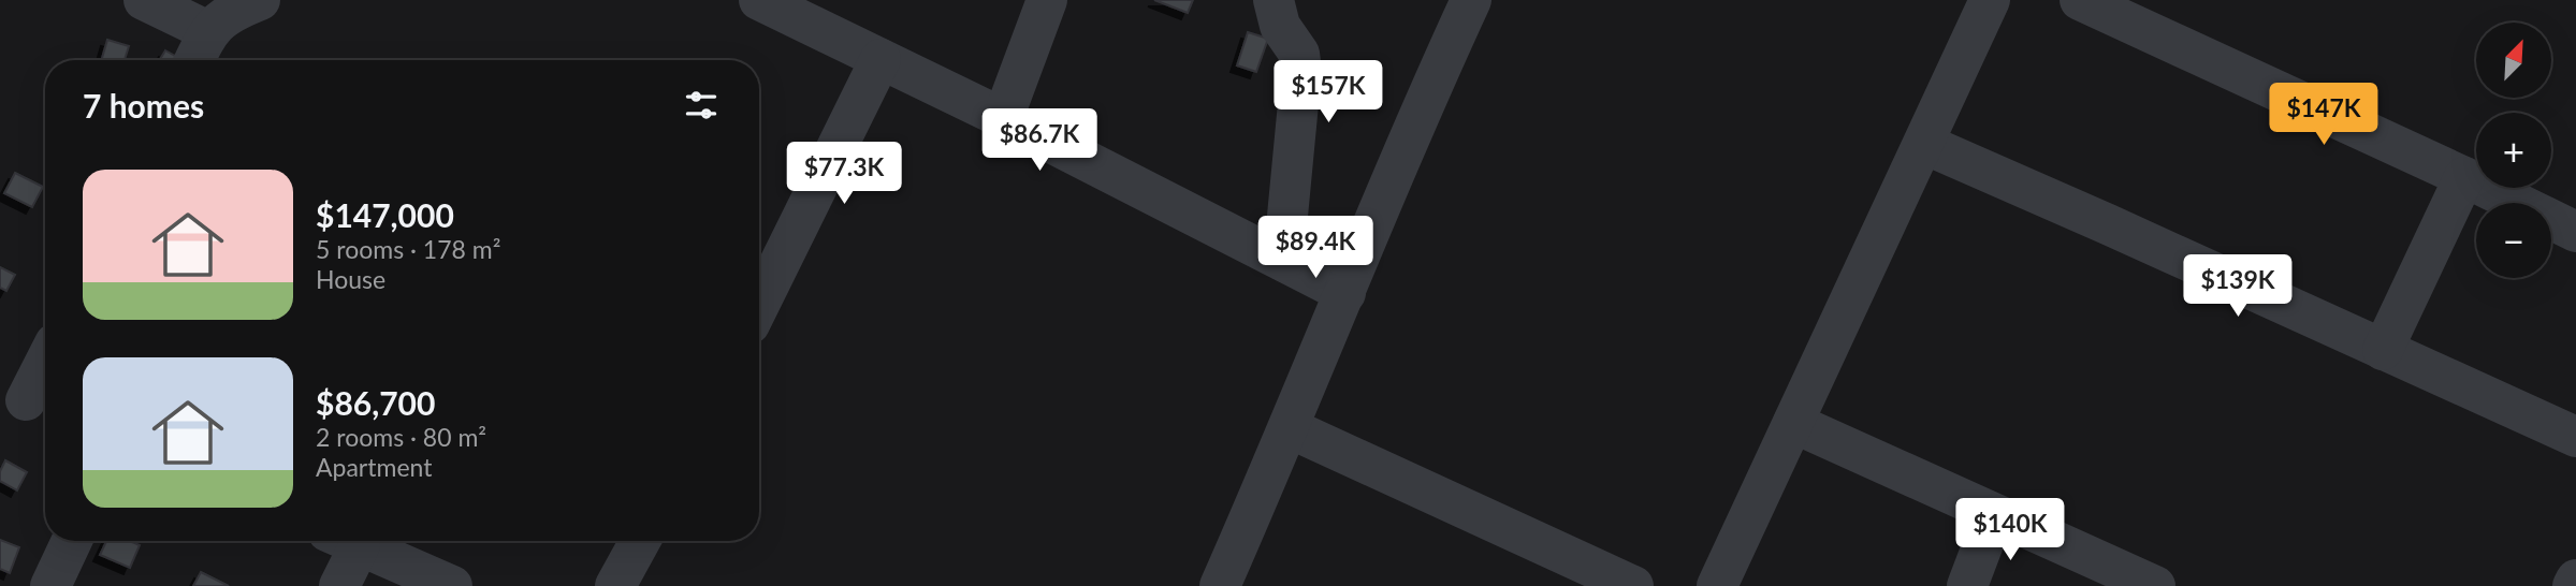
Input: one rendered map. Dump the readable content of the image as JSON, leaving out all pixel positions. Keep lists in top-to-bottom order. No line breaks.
{"north":"top right","page":{"map_buttons":["+","−"],"price":["$157K","$147K","$86.7K","$77.3K","$89.4K","$139K","$140K"],"heading":"7 homes","list":[{"name":"$147,000","note":"5 rooms · 178 m² · House"},{"name":"$86,700","note":"2 rooms · 80 m² · Apartment"}]}}
